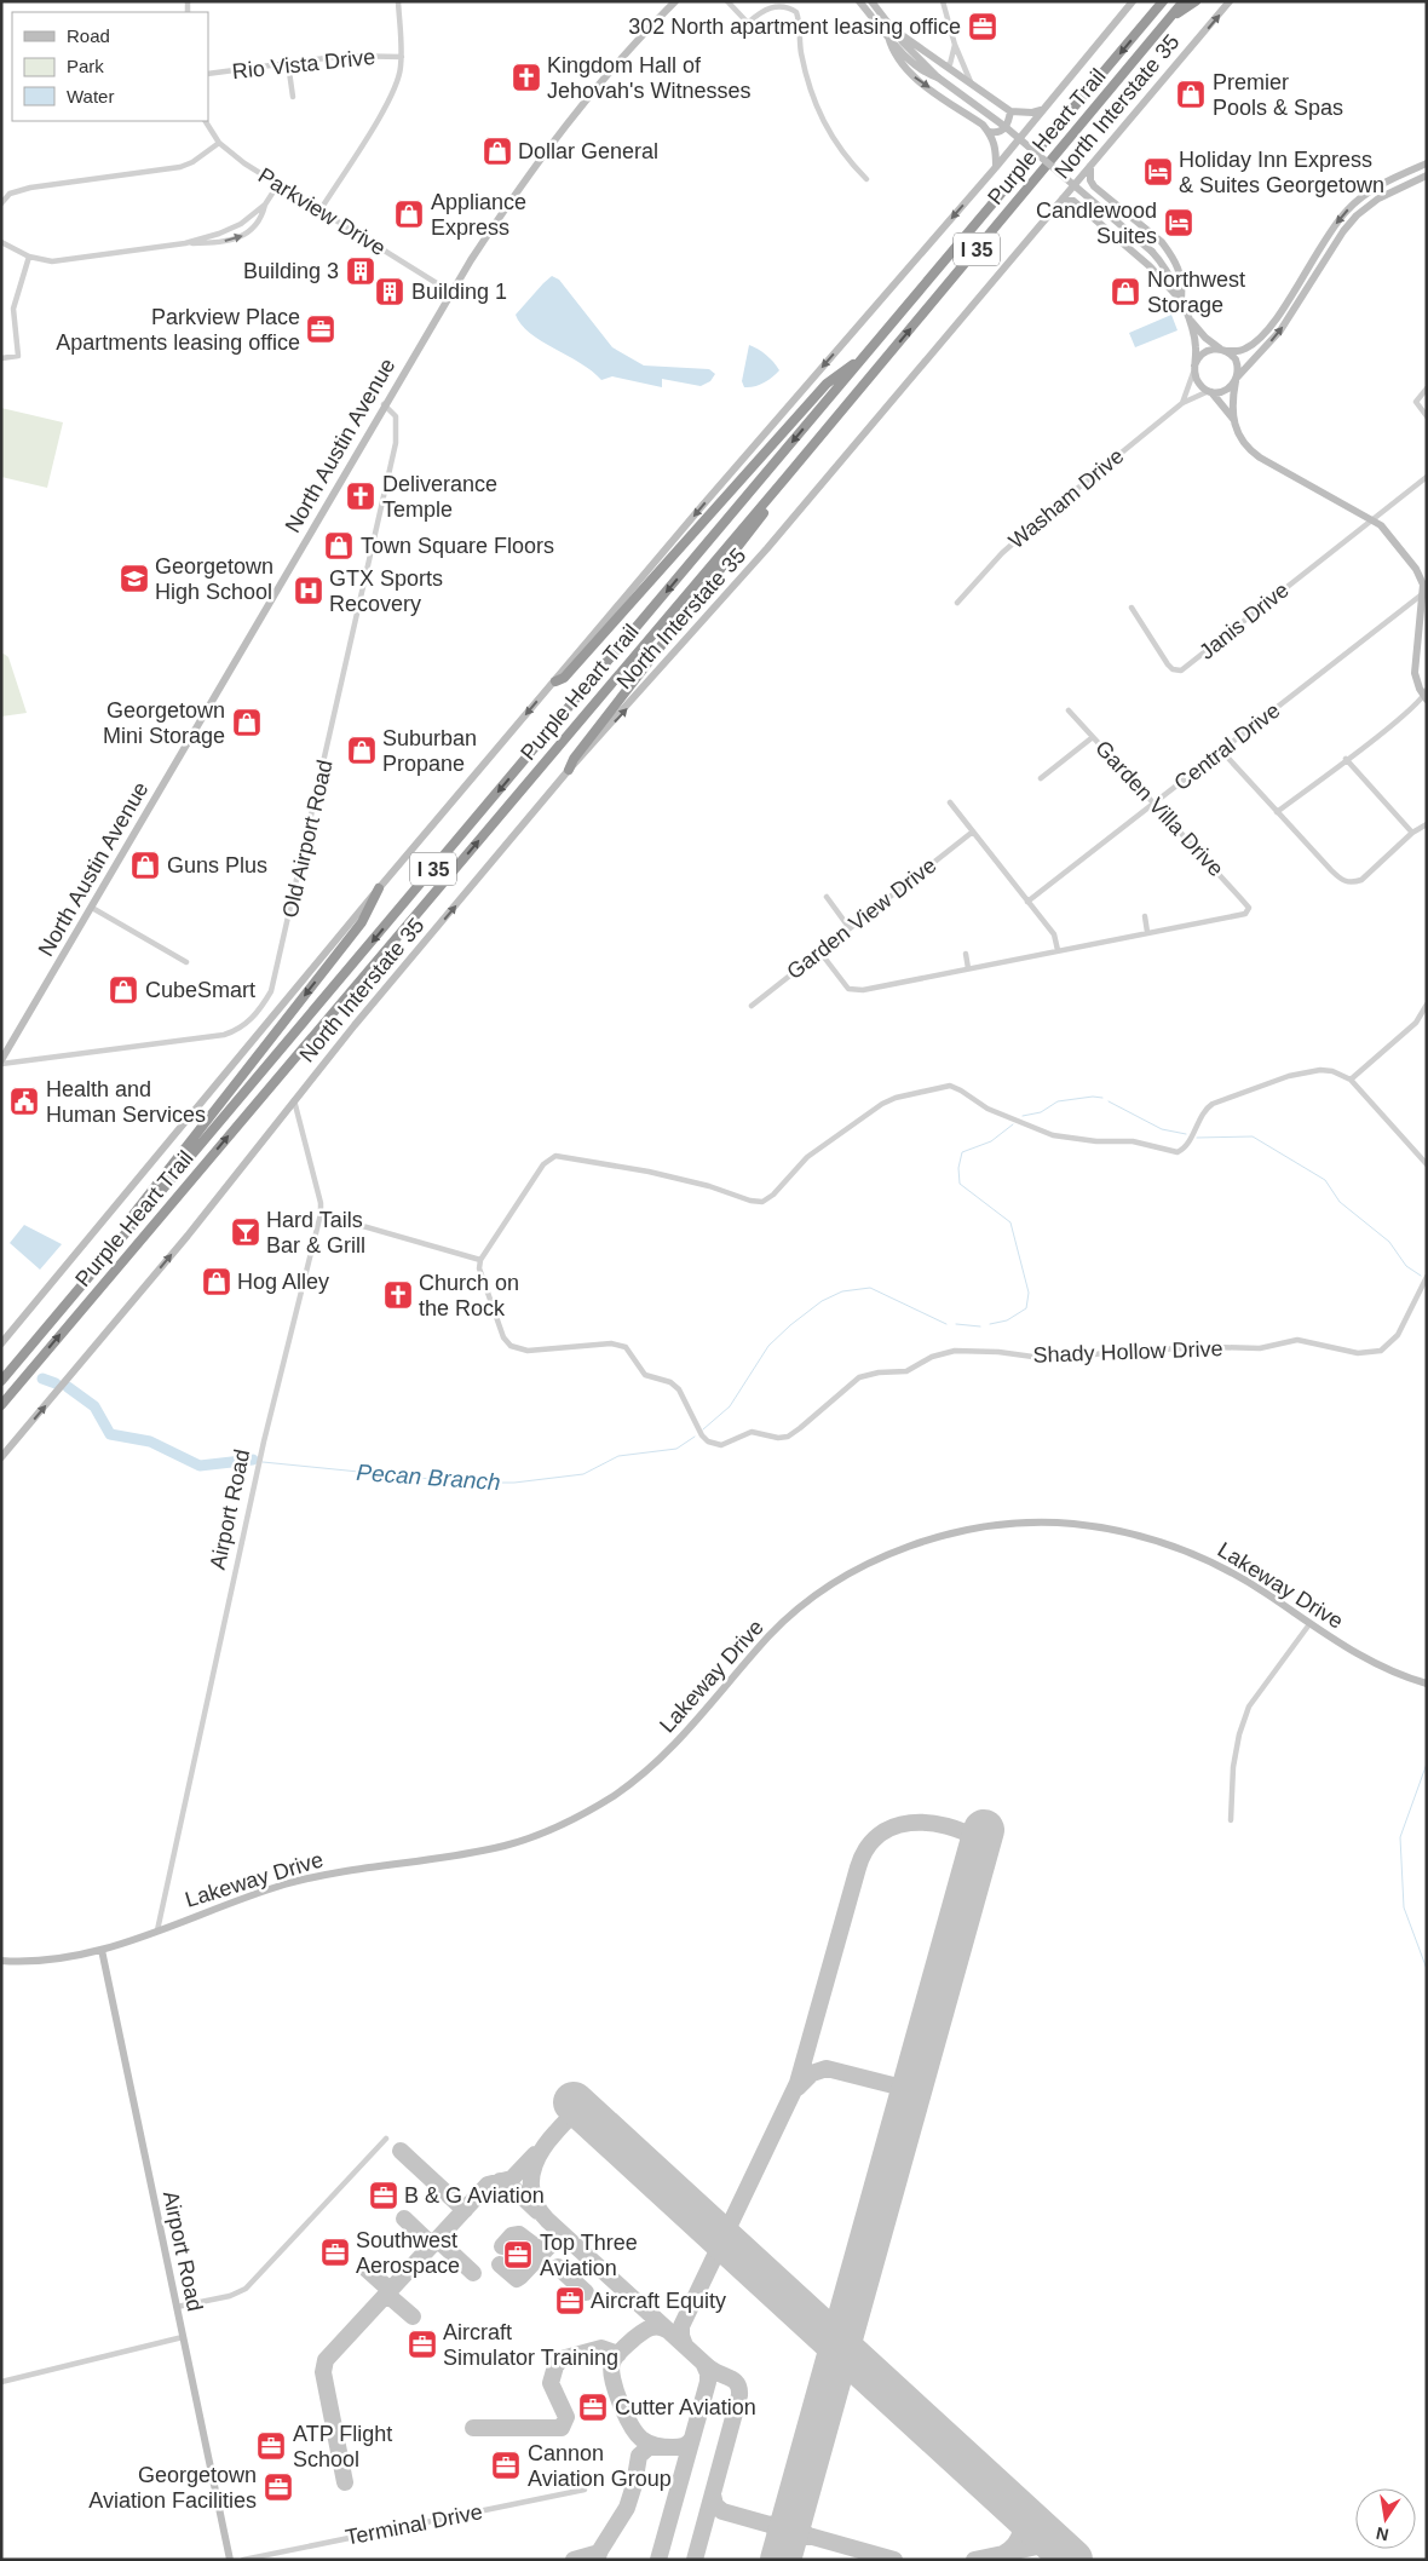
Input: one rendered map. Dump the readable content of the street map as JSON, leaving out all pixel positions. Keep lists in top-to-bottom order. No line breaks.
{"streets":{"highway":["Purple Heart Trail","I 35"],"main road":["North Interstate 35","North Austin Avenue","Airport Road","Lakeway Drive"],"street":["Rio Vista Drive","Parkview Drive","Washam Drive","Janis Drive","Central Drive","Garden Villa Drive","Old Airport Road","Garden View Drive","Shady Hollow Drive","Terminal Drive"]},"crossings":[["North Interstate 35","Airport Road"],["Parkview Drive","North Austin Avenue"],["North Austin Avenue","Old Airport Road"],["Central Drive","Garden Villa Drive"],["Airport Road","Lakeway Drive"]],"one_way":["North Interstate 35"],"water":["Pecan Branch"],"places":{"office":["302 North apartment leasing office","Parkview Place Apartments leasing office","B & G Aviation","Southwest Aerospace","Top Three Aviation","Aircraft Equity","Aircraft Simulator Training","Cutter Aviation","ATP Flight School","Cannon Aviation Group","Georgetown Aviation Facilities"],"church":["Kingdom Hall of Jehovah's Witnesses","Deliverance Temple","Church on the Rock"],"shop":["Premier Pools & Spas","Dollar General","Appliance Express","Northwest Storage","Town Square Floors","Georgetown Mini Storage","Suburban Propane","Guns Plus","CubeSmart","Hog Alley"],"hotel":["Holiday Inn Express & Suites Georgetown","Candlewood Suites"],"building":["Building 3","Building 1"],"school or university":["Georgetown High School"],"hospital":["GTX Sports Recovery"],"public building":["Health and Human Services"],"bar":["Hard Tails Bar & Grill"]},"legend":["Road","Park","Water"],"north":"bottom"}
